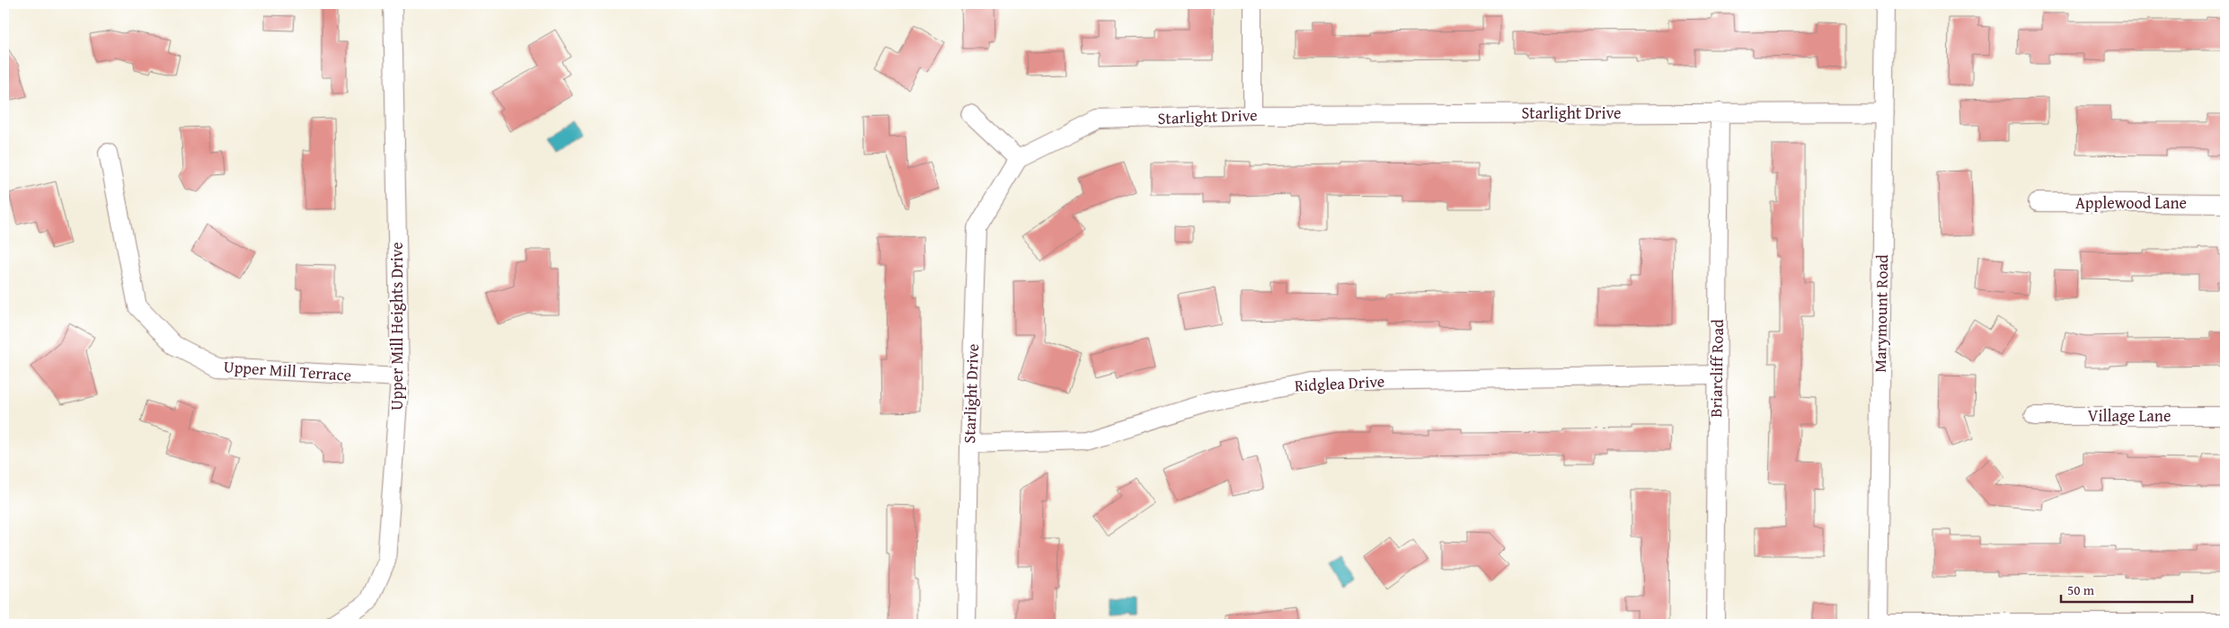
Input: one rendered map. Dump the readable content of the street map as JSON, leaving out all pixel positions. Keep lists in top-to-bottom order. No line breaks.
{"streets":{"street":["Starlight Drive","Applewood Lane","Marymount Road","Upper Mill Heights Drive","Briarcliff Road","Upper Mill Terrace","Ridglea Drive","Village Lane"]},"crossings":[["Starlight Drive","Marymount Road"],["Starlight Drive","Briarcliff Road"],["Starlight Drive","Ridglea Drive"],["Upper Mill Heights Drive","Upper Mill Terrace"],["Briarcliff Road","Ridglea Drive"]],"scale_bar":"50 m"}
